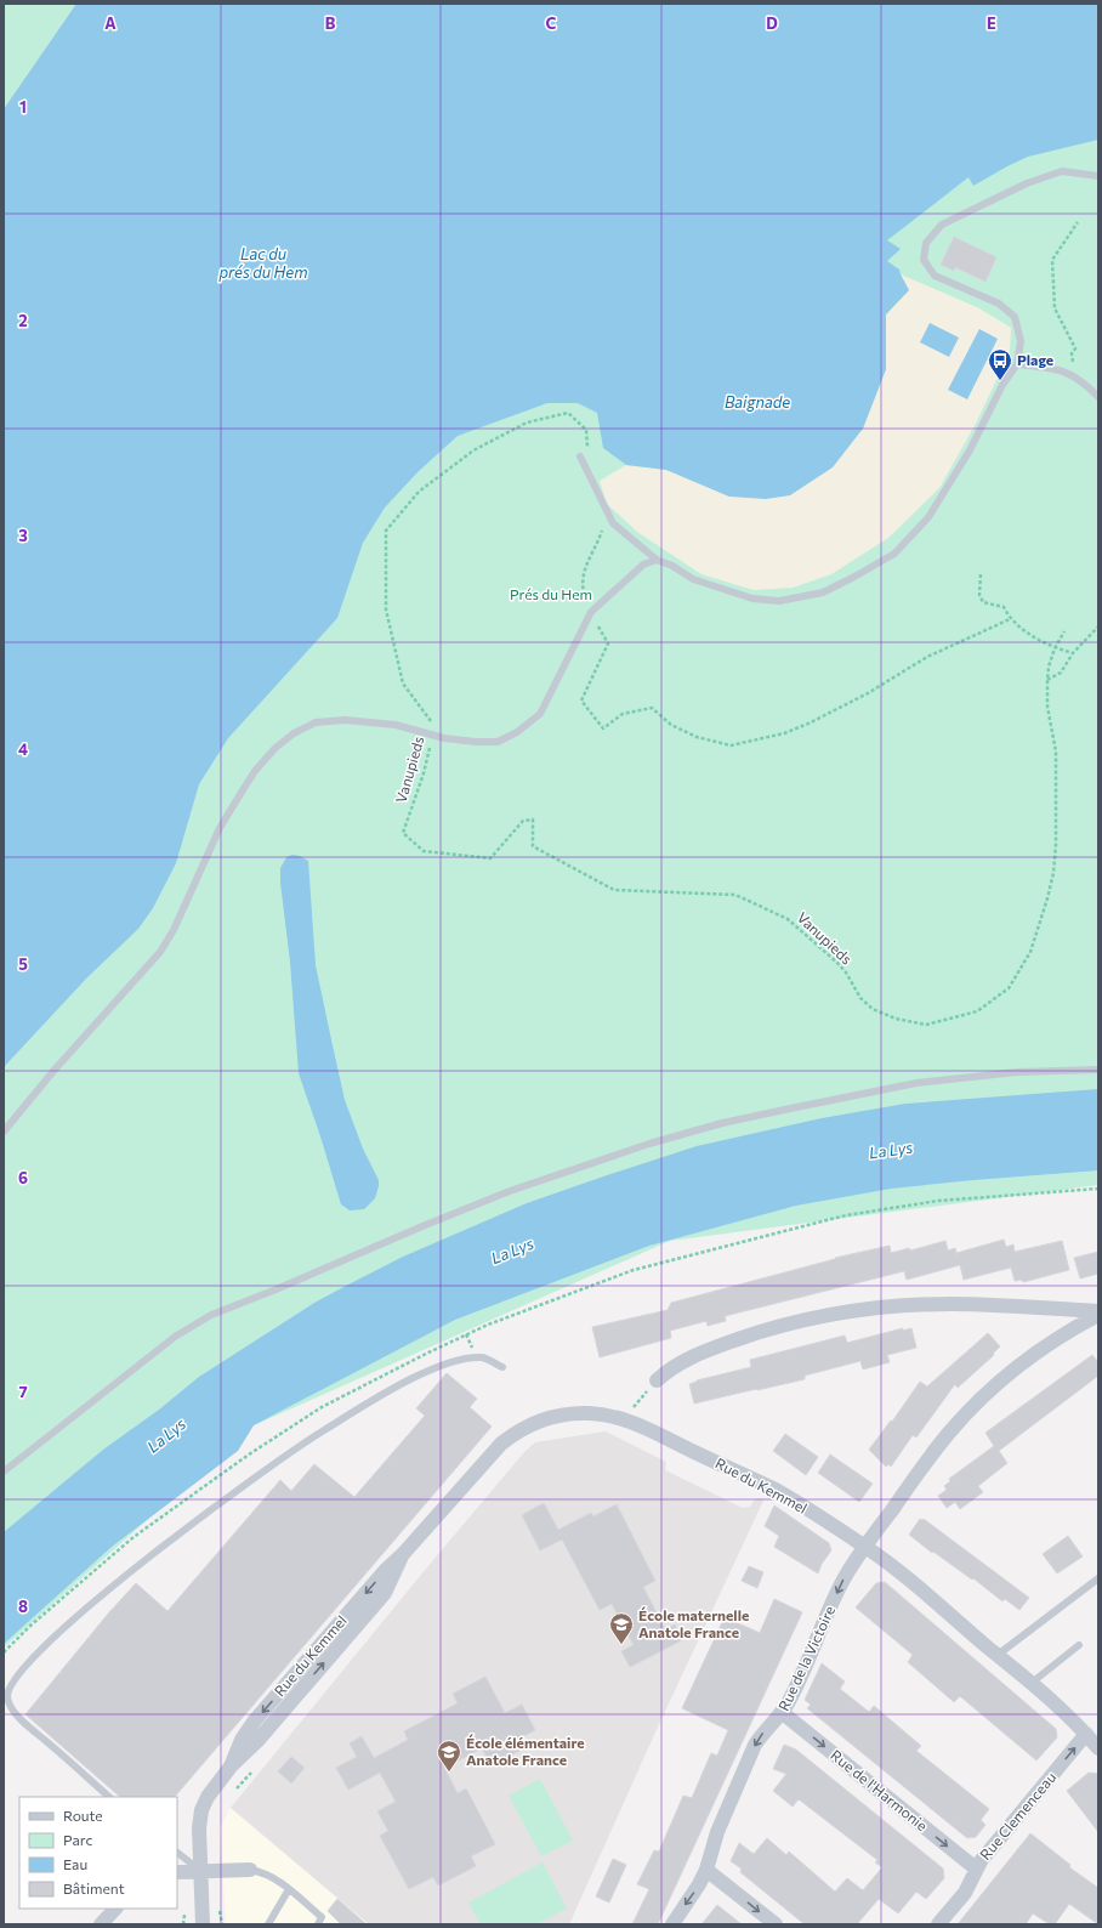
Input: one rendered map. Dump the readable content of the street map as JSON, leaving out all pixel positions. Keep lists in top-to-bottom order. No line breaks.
{"streets":{"street":["Rue du Kemmel","Rue de la Victoire","Rue de l'Harmonie","Rue Clemenceau"],"path":["Vanupieds"]},"crossings":[["Rue du Kemmel","Rue de la Victoire"],["Rue du Kemmel","Rue Clemenceau"],["Rue de la Victoire","Rue de l'Harmonie"],["Rue de l'Harmonie","Rue Clemenceau"]],"one_way":["Rue de la Victoire","Rue de l'Harmonie","Rue Clemenceau"],"water":["Lac du prés du Hem","Baignade","La Lys"],"parks":["Prés du Hem"],"places":{"bus stop":["Plage"],"school or university":["École maternelle Anatole France","École élémentaire Anatole France"]},"legend":["Route","Parc","Eau","Bâtiment"],"grid":{"columns":["A","B","C","D","E"],"rows":["1","2","3","4","5","6","7","8"]}}
